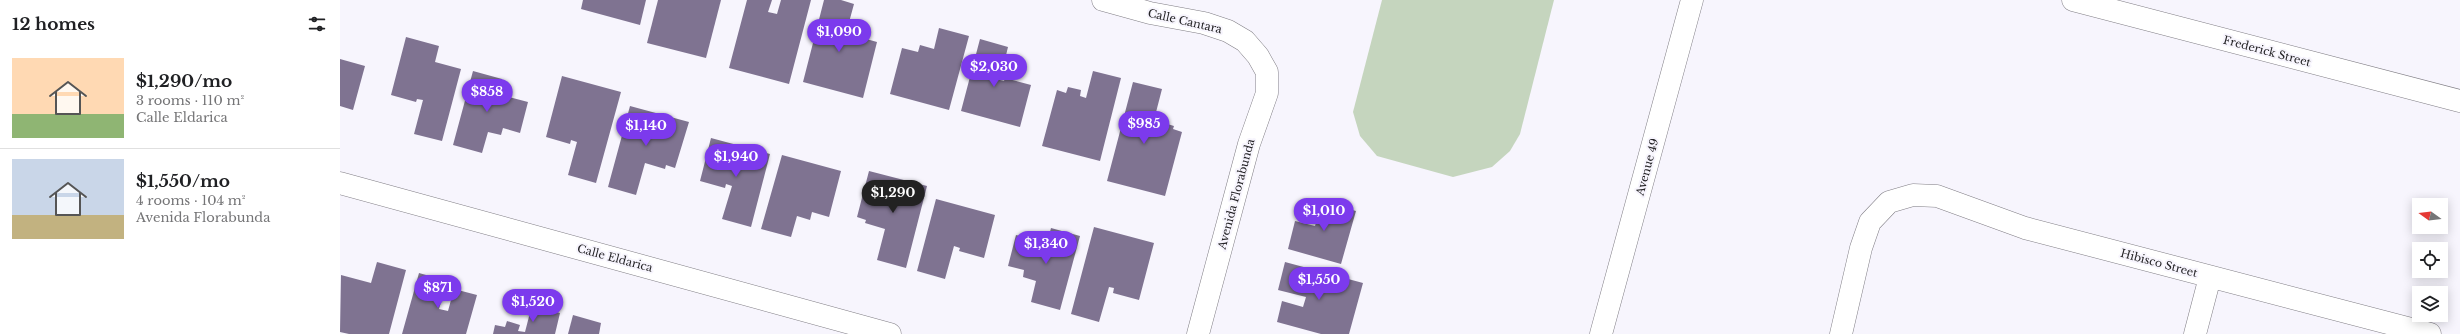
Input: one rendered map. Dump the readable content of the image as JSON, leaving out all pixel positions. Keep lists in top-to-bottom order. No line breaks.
{"streets":{"street":["Calle Cantara","Frederick Street","Avenue 49","Avenida Florabunda","Calle Eldarica","Hibisco Street"]},"crossings":[["Calle Cantara","Avenida Florabunda"]],"north":"left","page":{"heading":"12 homes","price":["$1,090","$2,030","$858","$985","$1,140","$1,940","$1,290","$1,010","$1,340","$1,550","$871","$1,520"],"list":[{"name":"$1,290/mo","note":"3 rooms · 110 m² · Calle Eldarica"},{"name":"$1,550/mo","note":"4 rooms · 104 m² · Avenida Florabunda"}]}}
